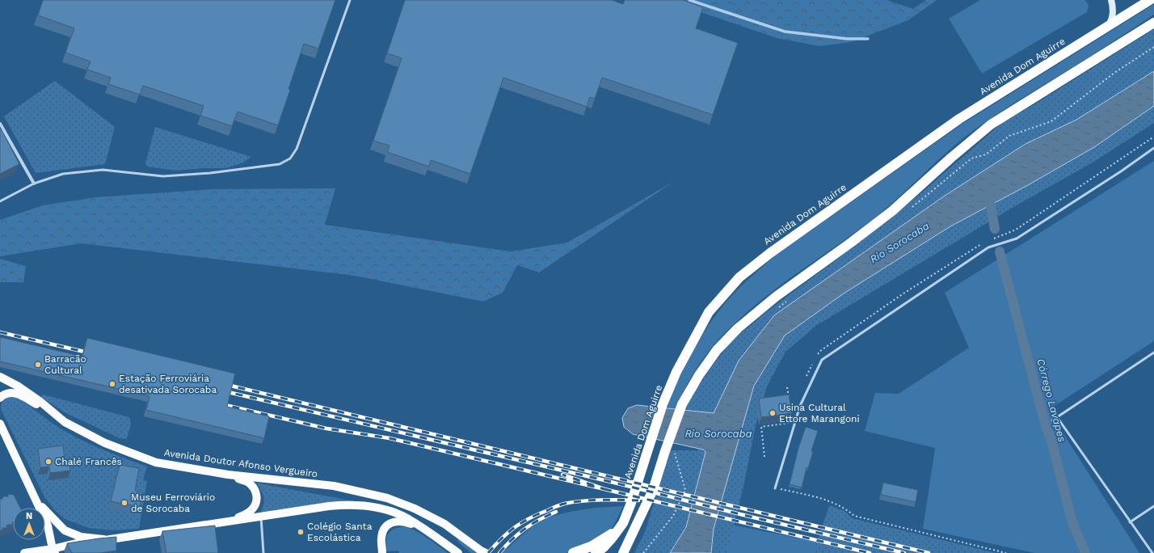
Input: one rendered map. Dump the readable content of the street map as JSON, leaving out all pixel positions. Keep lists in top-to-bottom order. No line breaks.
{"streets":{"highway":["Avenida Dom Aguirre"],"main road":["Avenida Doutor Afonso Vergueiro"]},"water":["Rio Sorocaba","Córrego Lavapes"],"places":["Barracão Cultural","Estação Ferroviária desativada Sorocaba","Usina Cultural Ettore Marangoni","Chalé Francês","Museu Ferroviário de Sorocaba","Colégio Santa Escolástica"],"north":"top"}
